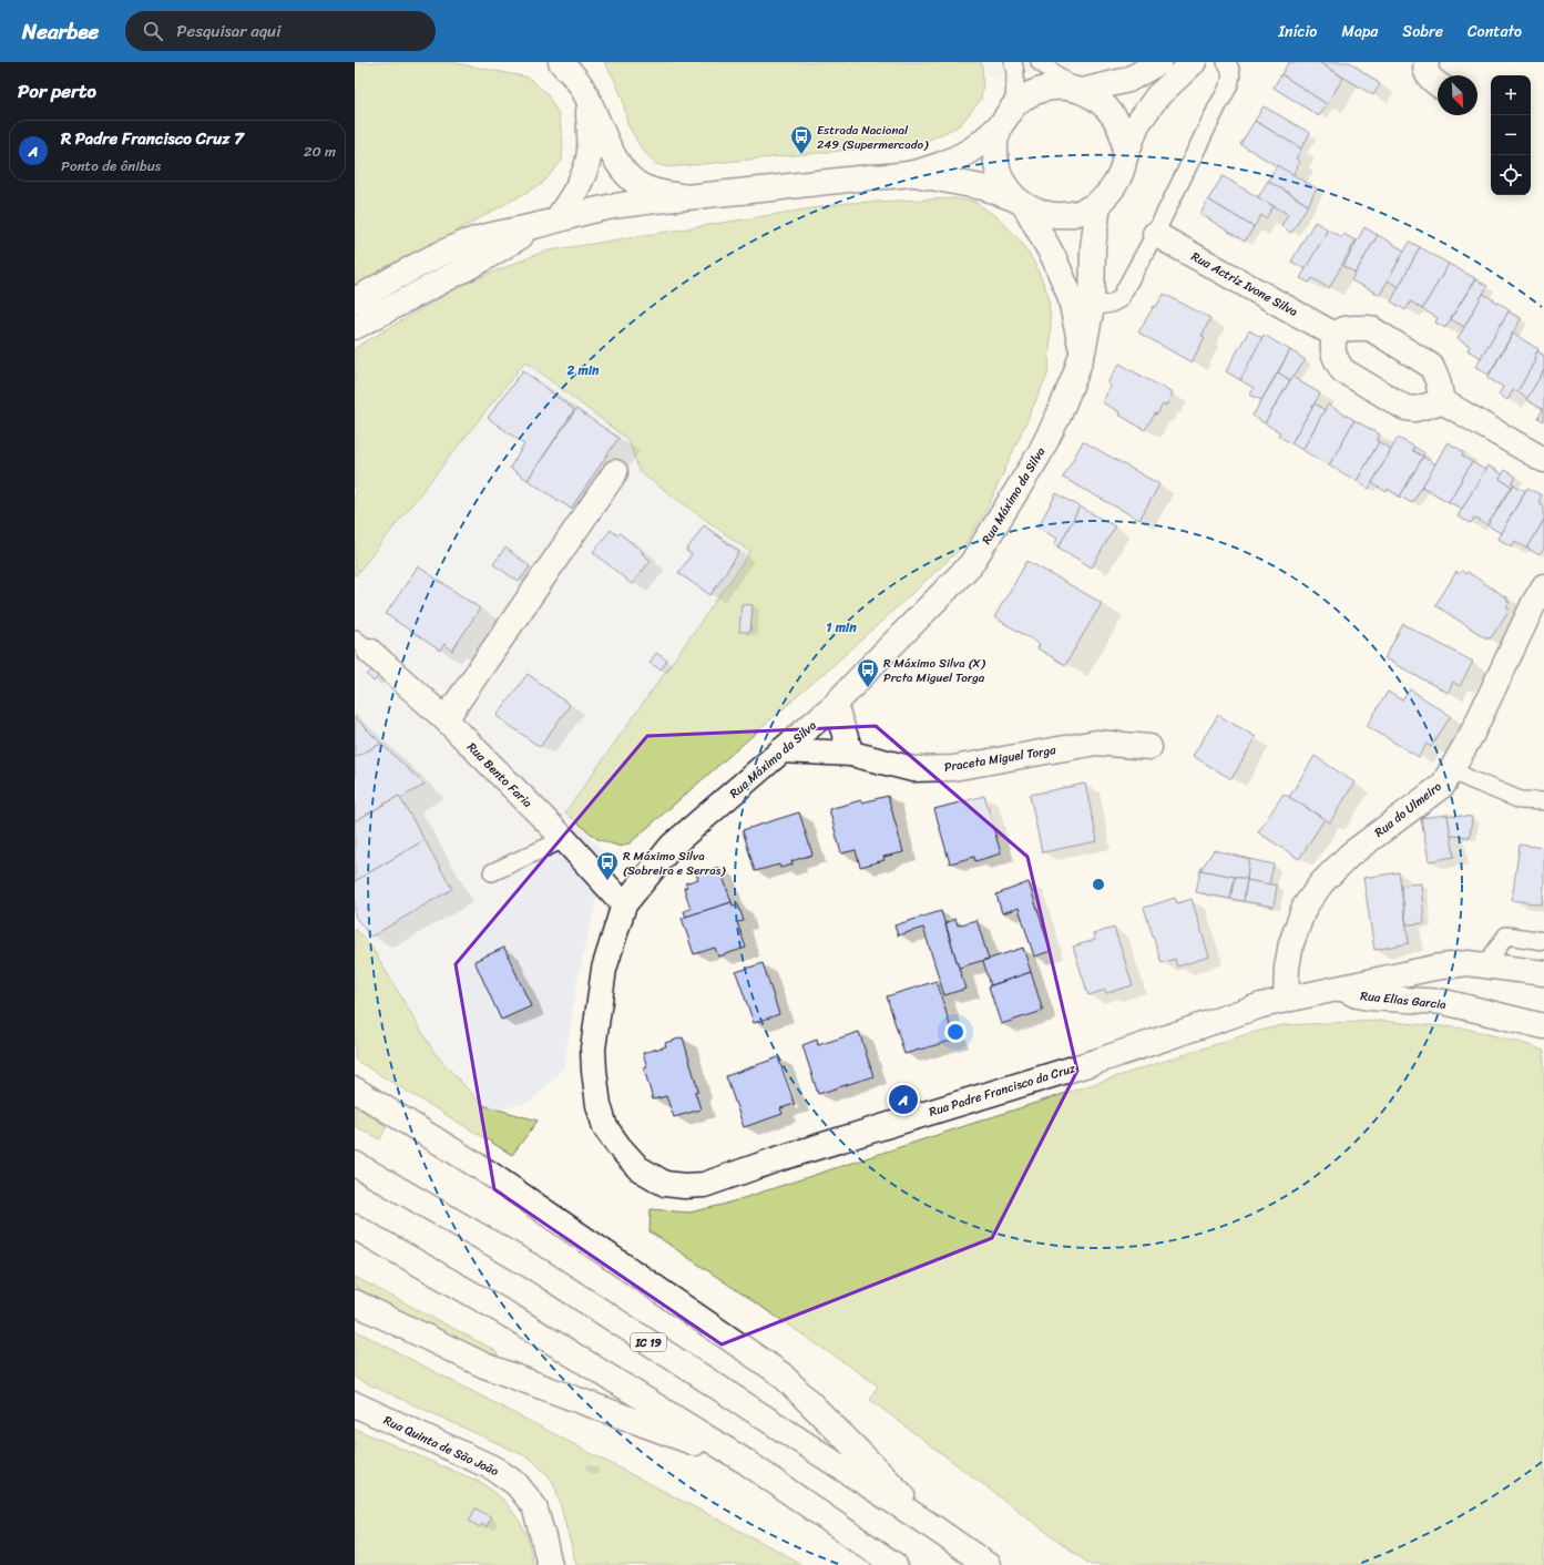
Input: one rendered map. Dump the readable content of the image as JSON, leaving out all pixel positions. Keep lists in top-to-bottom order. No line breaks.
{"streets":{"main road":["Rua Actriz Ivone Silva","Rua Máximo da Silva","Praceta Miguel Torga","Rua Bento Faria","Rua do Ulmeiro","Rua Elias Garcia","Rua Padre Francisco da Cruz","IC 19","Rua Quinta de São João"]},"crossings":[["Rua Máximo da Silva","Praceta Miguel Torga"],["Rua Máximo da Silva","Rua Bento Faria"],["Rua Máximo da Silva","Rua Padre Francisco da Cruz"],["Rua do Ulmeiro","Rua Padre Francisco da Cruz"],["Rua Elias Garcia","Rua Padre Francisco da Cruz"]],"places":{"bus stop":["Estrada Nacional 249 (Supermercado)","R Máximo Silva (X) Prcta Miguel Torga","R Máximo Silva (Sobreira e Serras)"]},"north":"bottom right","page":{"header":"Nearbee","search":"Pesquisar aqui","nav":["Início","Mapa","Sobre","Contato"],"heading":"Por perto","map_buttons":["+","−"],"list":[{"mark":"A","name":"R Padre Francisco Cruz 7","note":"Ponto de ônibus","value":"20 m"}],"pins":"A"},"rings":["2 min","1 min"]}
